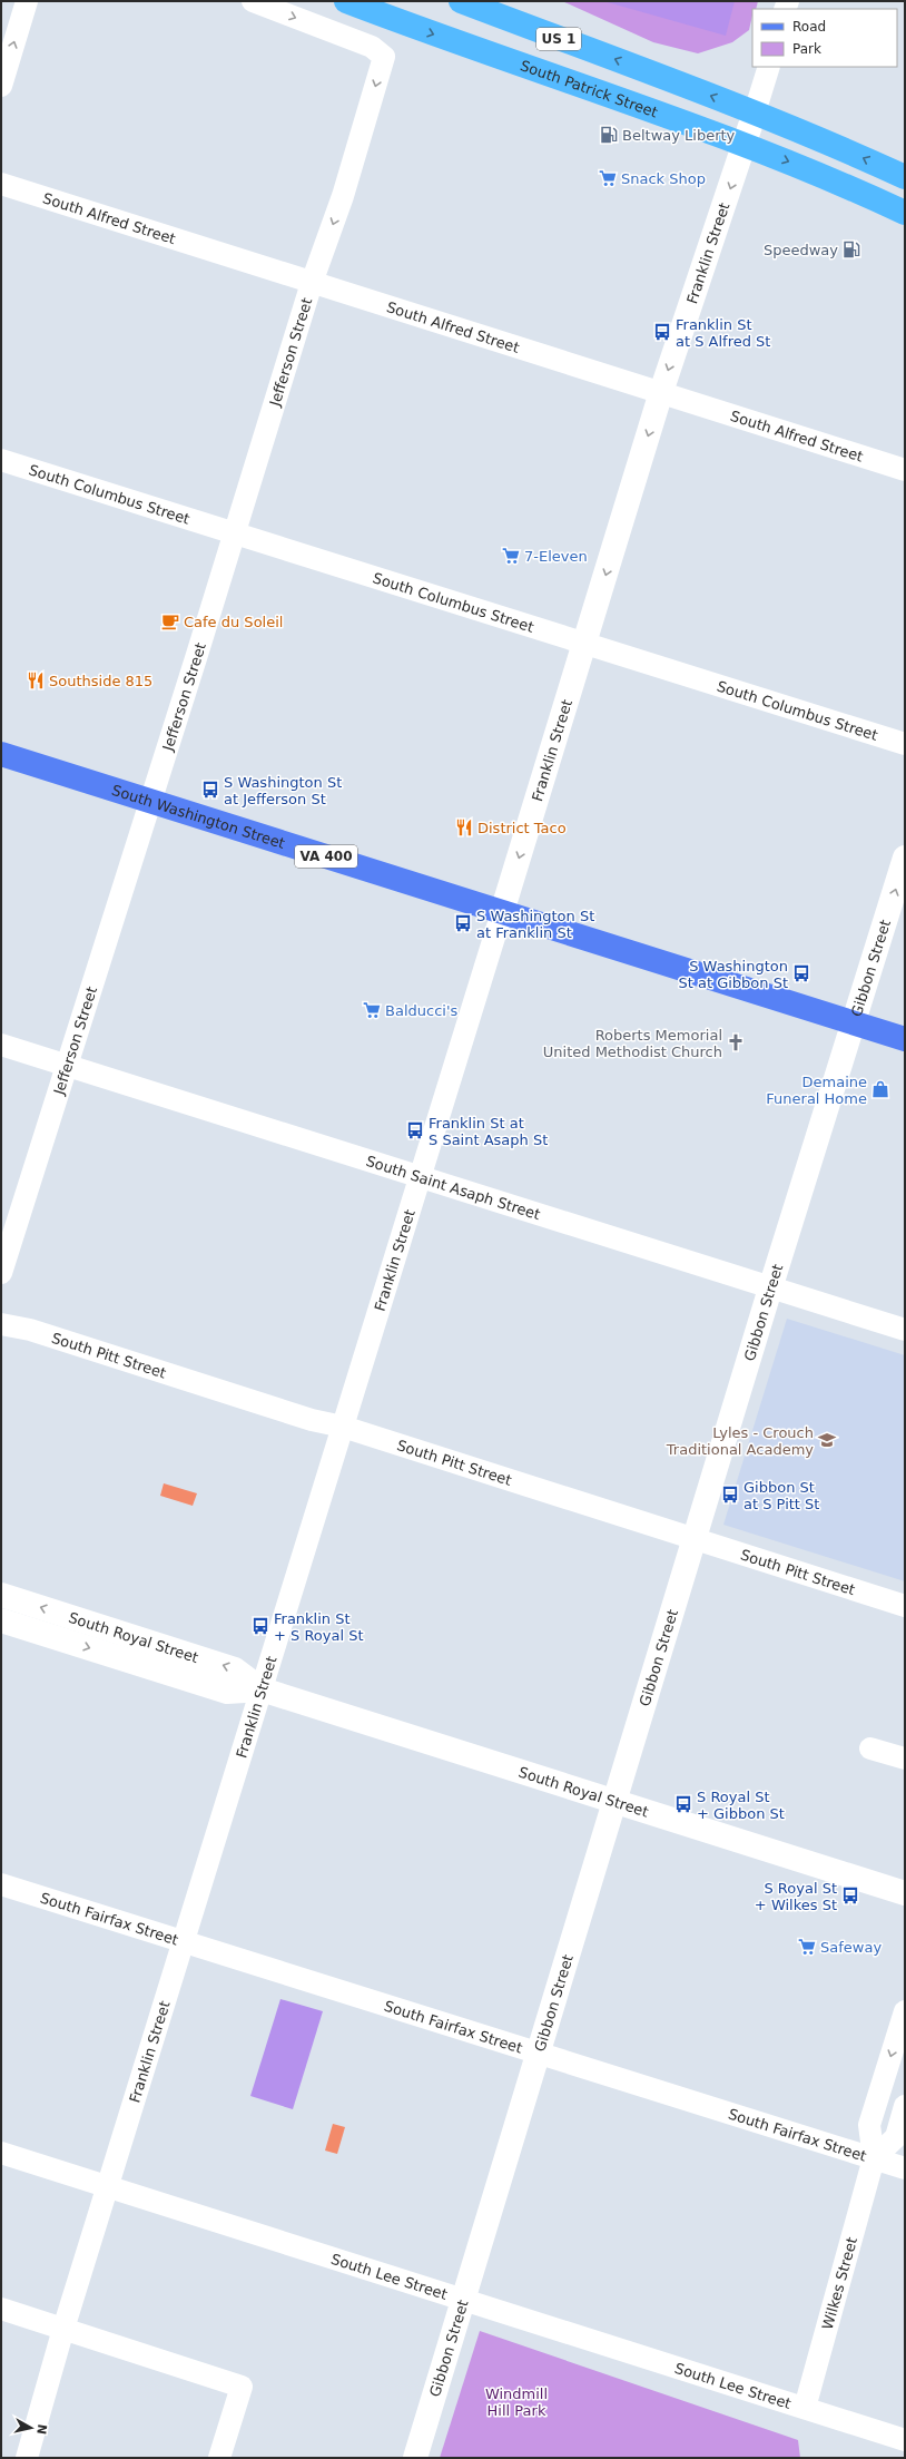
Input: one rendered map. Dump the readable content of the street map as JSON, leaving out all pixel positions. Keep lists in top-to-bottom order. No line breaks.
{"streets":{"highway":["US 1","South Patrick Street"],"main road":["Franklin Street","South Washington Street","VA 400","Gibbon Street","South Royal Street"],"street":["South Alfred Street","Jefferson Street","South Columbus Street","South Saint Asaph Street","South Pitt Street","South Fairfax Street","South Lee Street","Wilkes Street"]},"crossings":[["US 1","Franklin Street"],["South Patrick Street","Franklin Street"],["South Alfred Street","Franklin Street"],["South Alfred Street","Jefferson Street"],["Franklin Street","South Columbus Street"],["Franklin Street","South Washington Street"],["Franklin Street","South Saint Asaph Street"],["Franklin Street","South Pitt Street"],["Franklin Street","South Royal Street"],["Franklin Street","South Fairfax Street"],["Franklin Street","South Lee Street"],["Jefferson Street","South Columbus Street"],["Jefferson Street","South Washington Street"],["Jefferson Street","South Saint Asaph Street"],["South Washington Street","Gibbon Street"],["Gibbon Street","South Saint Asaph Street"],["Gibbon Street","South Pitt Street"],["Gibbon Street","South Royal Street"],["Gibbon Street","South Fairfax Street"],["Gibbon Street","South Lee Street"],["South Fairfax Street","Wilkes Street"],["South Lee Street","Wilkes Street"]],"parks":["Windmill Hill Park"],"places":{"fuel station":["Beltway Liberty","Speedway"],"supermarket":["Snack Shop","7-Eleven","Balducci's","Safeway"],"bus stop":["Franklin St at S Alfred St","S Washington St at Jefferson St","S Washington St at Franklin St","S Washington St at Gibbon St","Franklin St at S Saint Asaph St","Gibbon St at S Pitt St","Franklin St + S Royal St","S Royal St + Gibbon St","S Royal St + Wilkes St"],"cafe":["Cafe du Soleil"],"restaurant":["Southside 815","District Taco"],"church":["Roberts Memorial United Methodist Church"],"shop":["Demaine Funeral Home"],"school or university":["Lyles - Crouch Traditional Academy"]},"legend":["Road","Park"],"north":"right"}
